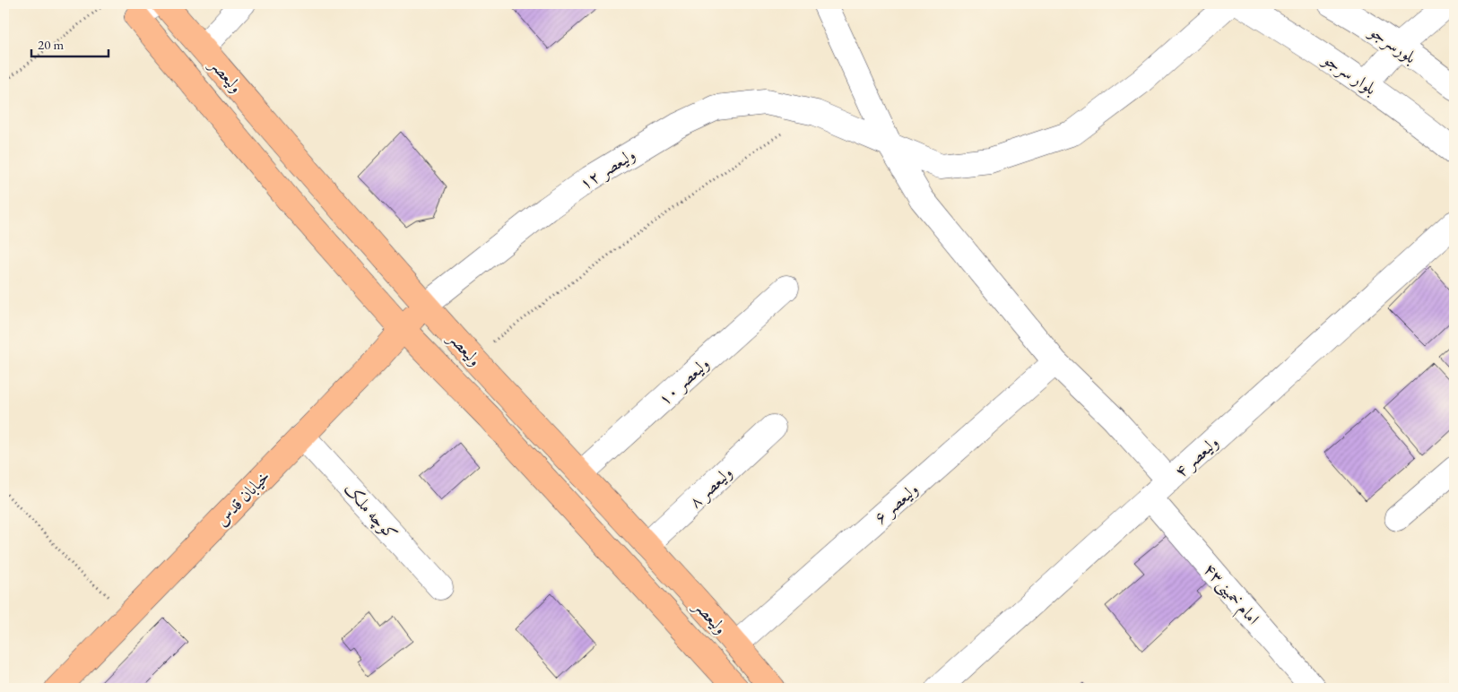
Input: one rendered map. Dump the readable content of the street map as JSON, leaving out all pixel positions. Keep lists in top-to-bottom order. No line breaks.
{"streets":{"main road":["ولیعصر","خیابان قدس"],"street":["بلورسرجو","بلوار سرجو","ولیعصر ۱۲","ولیعصر ۱۰","ولیعصر ۴","ولیعصر ۸","ولیعصر ۶","کوچه ملک","امام خمینی۴۳"]},"crossings":[["ولیعصر","ولیعصر ۱۲"],["ولیعصر","ولیعصر ۱۰"],["ولیعصر","ولیعصر ۸"],["ولیعصر","خیابان قدس"],["ولیعصر","ولیعصر ۶"],["ولیعصر ۱۲","خیابان قدس"],["ولیعصر ۴","امام خمینی۴۳"],["خیابان قدس","کوچه ملک"]],"scale_bar":"20 m"}
